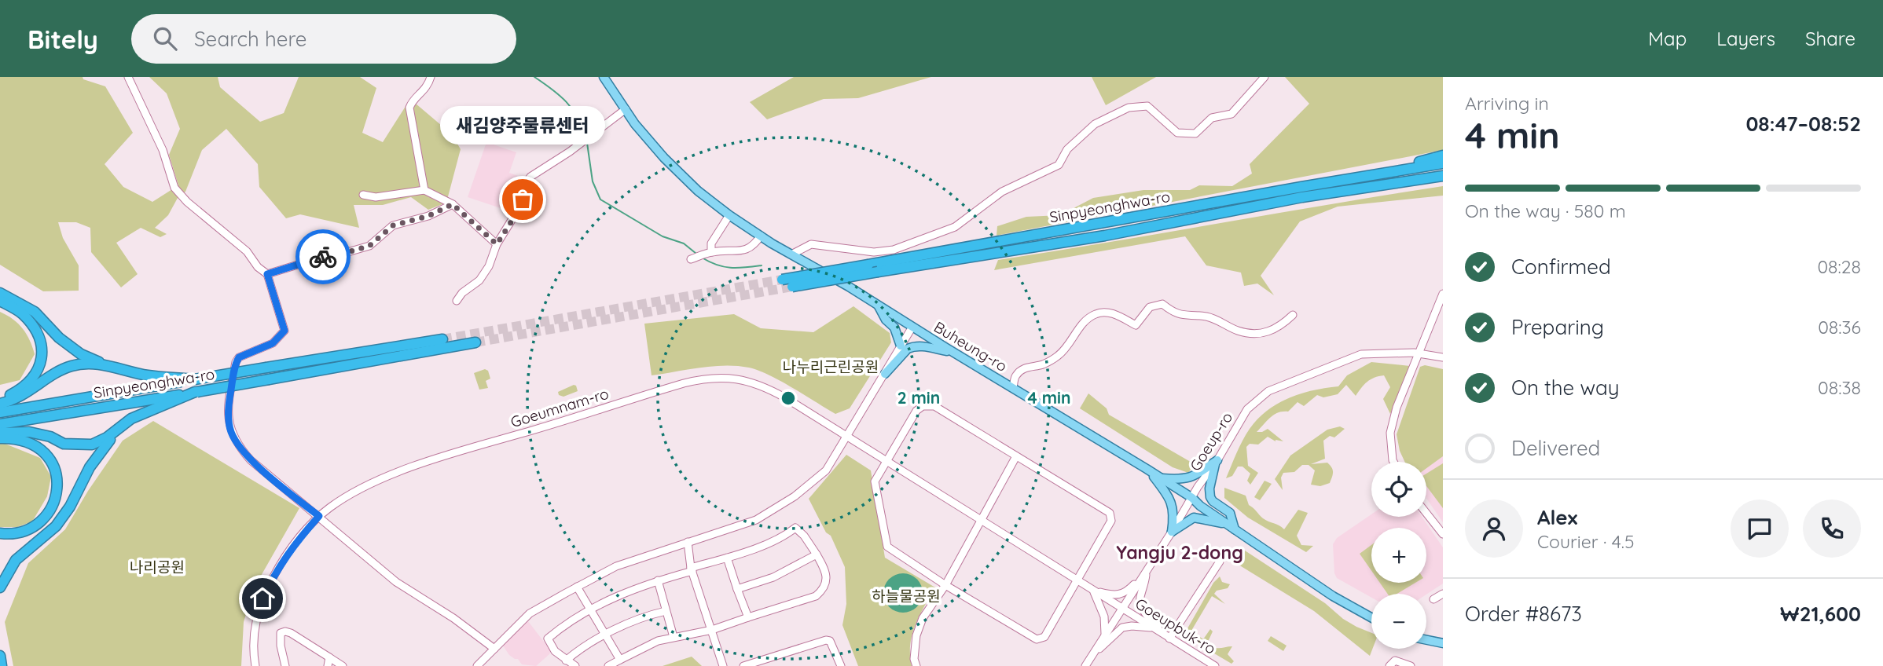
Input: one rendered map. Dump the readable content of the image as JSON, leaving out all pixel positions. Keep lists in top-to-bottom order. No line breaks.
{"streets":{"highway":["Sinpyeonghwa-ro"],"main road":["Buheung-ro"],"street":["Goeumnam-ro","Goeup-ro","Goeupbuk-ro"]},"crossings":[["Buheung-ro","Goeup-ro"],["Goeup-ro","Goeupbuk-ro"]],"districts":["Yangju 2-dong"],"parks":["나누리근린공원","나리공원","하늘물공원"],"places":["새김양주물류센터"],"page":{"header":"Bitely","search":"Search here","nav":["Map","Layers","Share"],"heading":["4 min","Arriving in","08:47–08:52"],"panel":["Alex","Courier · 4.5","Order #8673","₩21,600"],"bubble":"새김양주물류센터","bar":"On the way · 580 m","list":[["Confirmed","08:28"],["Preparing","08:36"],["On the way","08:38"],"Delivered"],"map_buttons":["+","−"]},"rings":["2 min","4 min"]}
